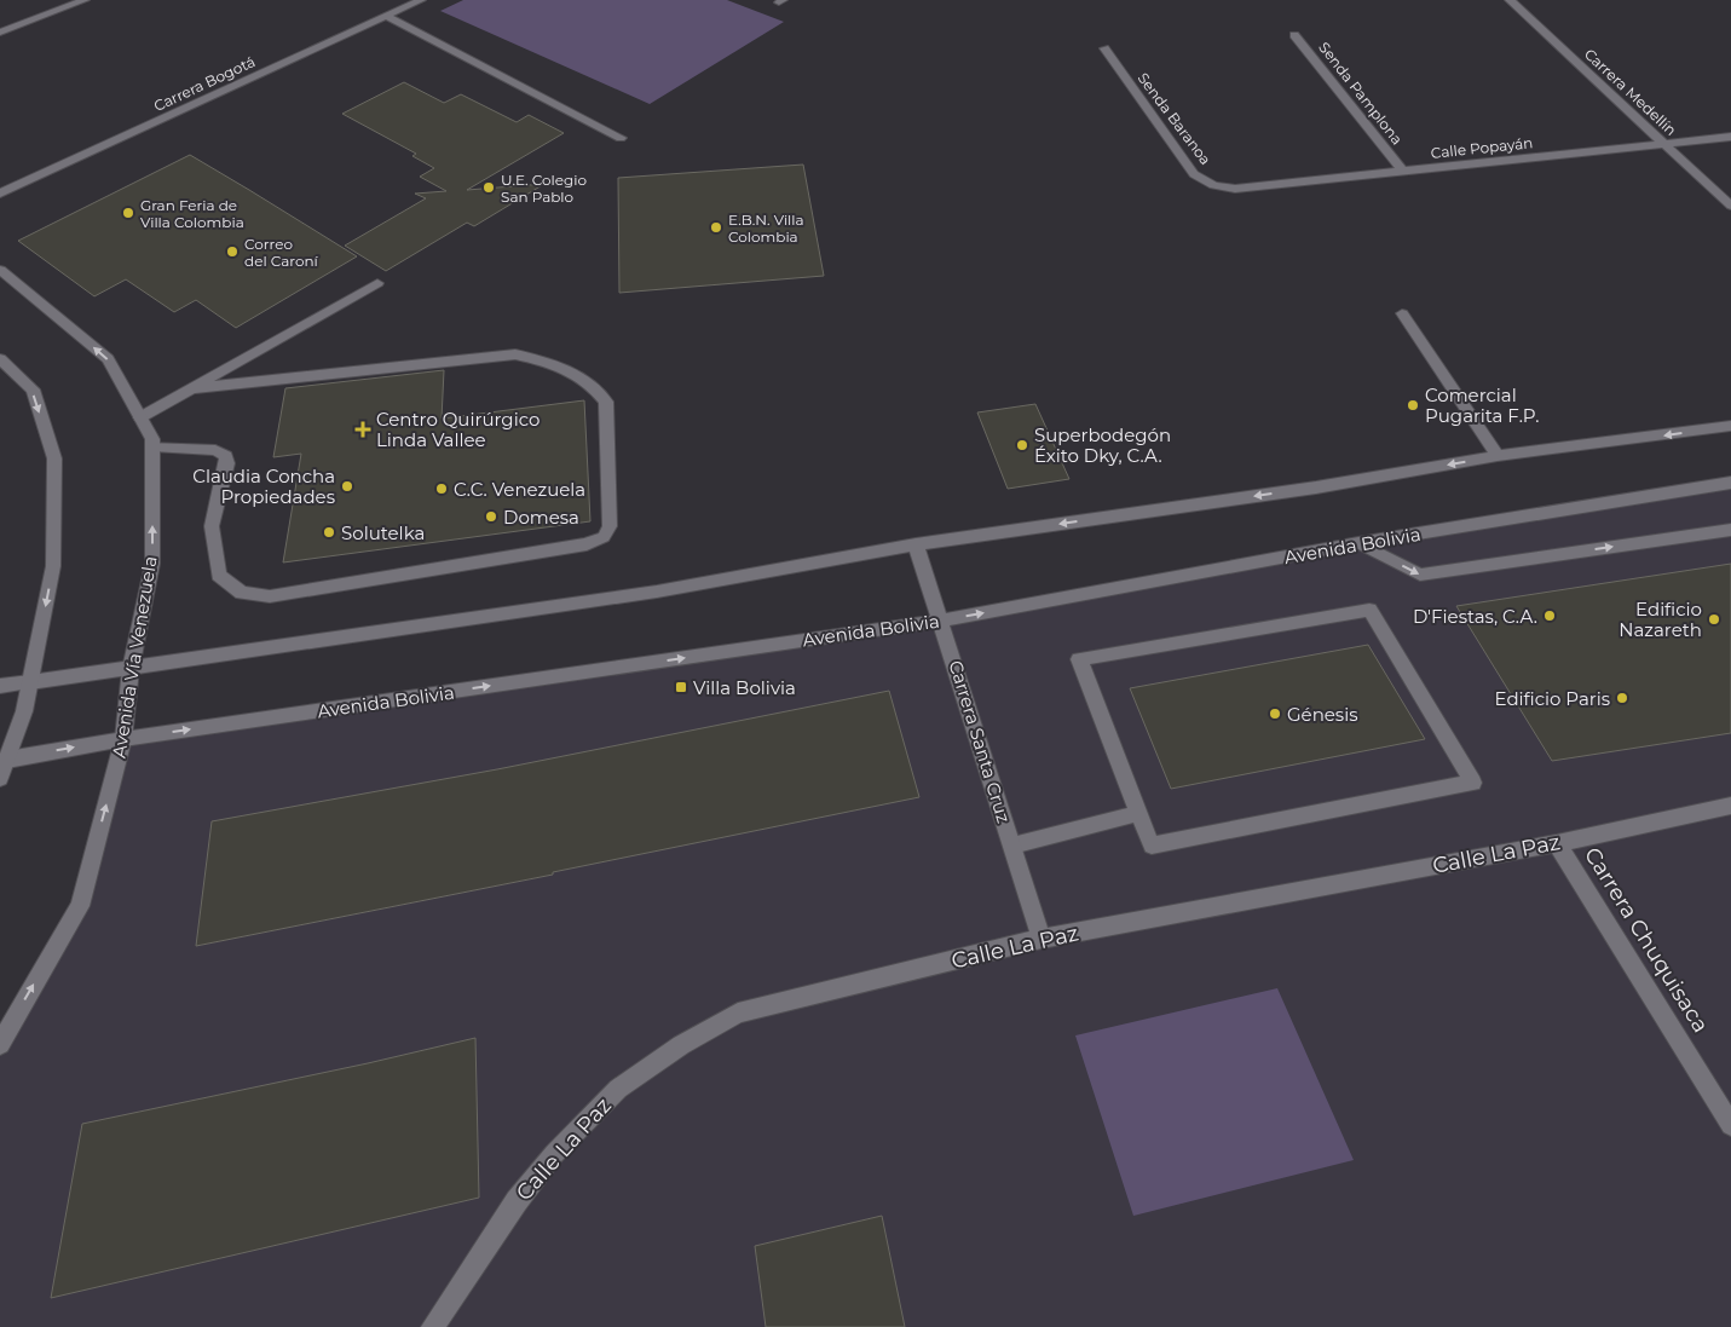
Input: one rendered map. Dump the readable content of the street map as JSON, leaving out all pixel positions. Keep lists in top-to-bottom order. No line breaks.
{"streets":{"street":["Carrera Bogotá","Carrera Medellín","Senda Pamplona","Senda Baranoa","Calle Popayán","Avenida Bolivia","Avenida Vía Venezuela","Carrera Santa Cruz","Calle La Paz","Carrera Chuquisaca"]},"crossings":[["Carrera Medellín","Calle Popayán"],["Senda Pamplona","Calle Popayán"],["Senda Baranoa","Calle Popayán"],["Avenida Bolivia","Avenida Vía Venezuela"],["Avenida Bolivia","Carrera Santa Cruz"],["Carrera Santa Cruz","Calle La Paz"],["Calle La Paz","Carrera Chuquisaca"]],"places":{"other":["U.E. Colegio San Pablo","Gran Feria de Villa Colombia","E.B.N. Villa Colombia","Correo del Caroní","Comercial Pugarita F.P.","Superbodegón Éxito Dky, C.A.","Claudia Concha Propiedades","C.C. Venezuela","Domesa","Solutelka","D'Fiestas, C.A.","Edificio Nazareth","Edificio Paris","Génesis"],"health":["Centro Quirúrgico Linda Vallee"],"transit":["Villa Bolivia"]}}
